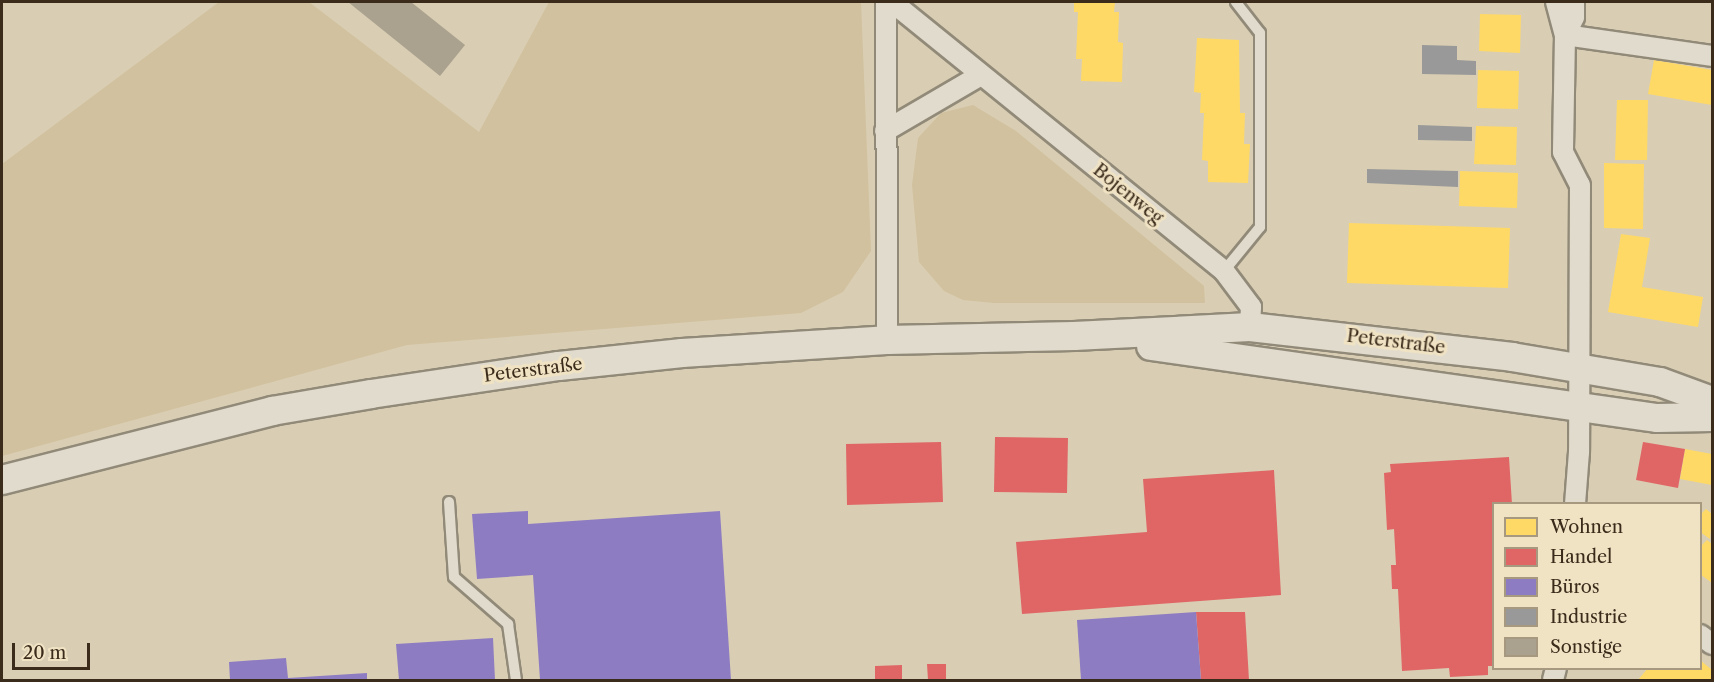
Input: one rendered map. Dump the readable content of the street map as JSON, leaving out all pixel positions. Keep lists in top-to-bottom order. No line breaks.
{"streets":{"main road":["Peterstraße"],"street":["Bojenweg"]},"crossings":[["Bojenweg","Peterstraße"]],"legend":["Wohnen","Handel","Büros","Industrie","Sonstige"],"scale_bar":"20 m"}
